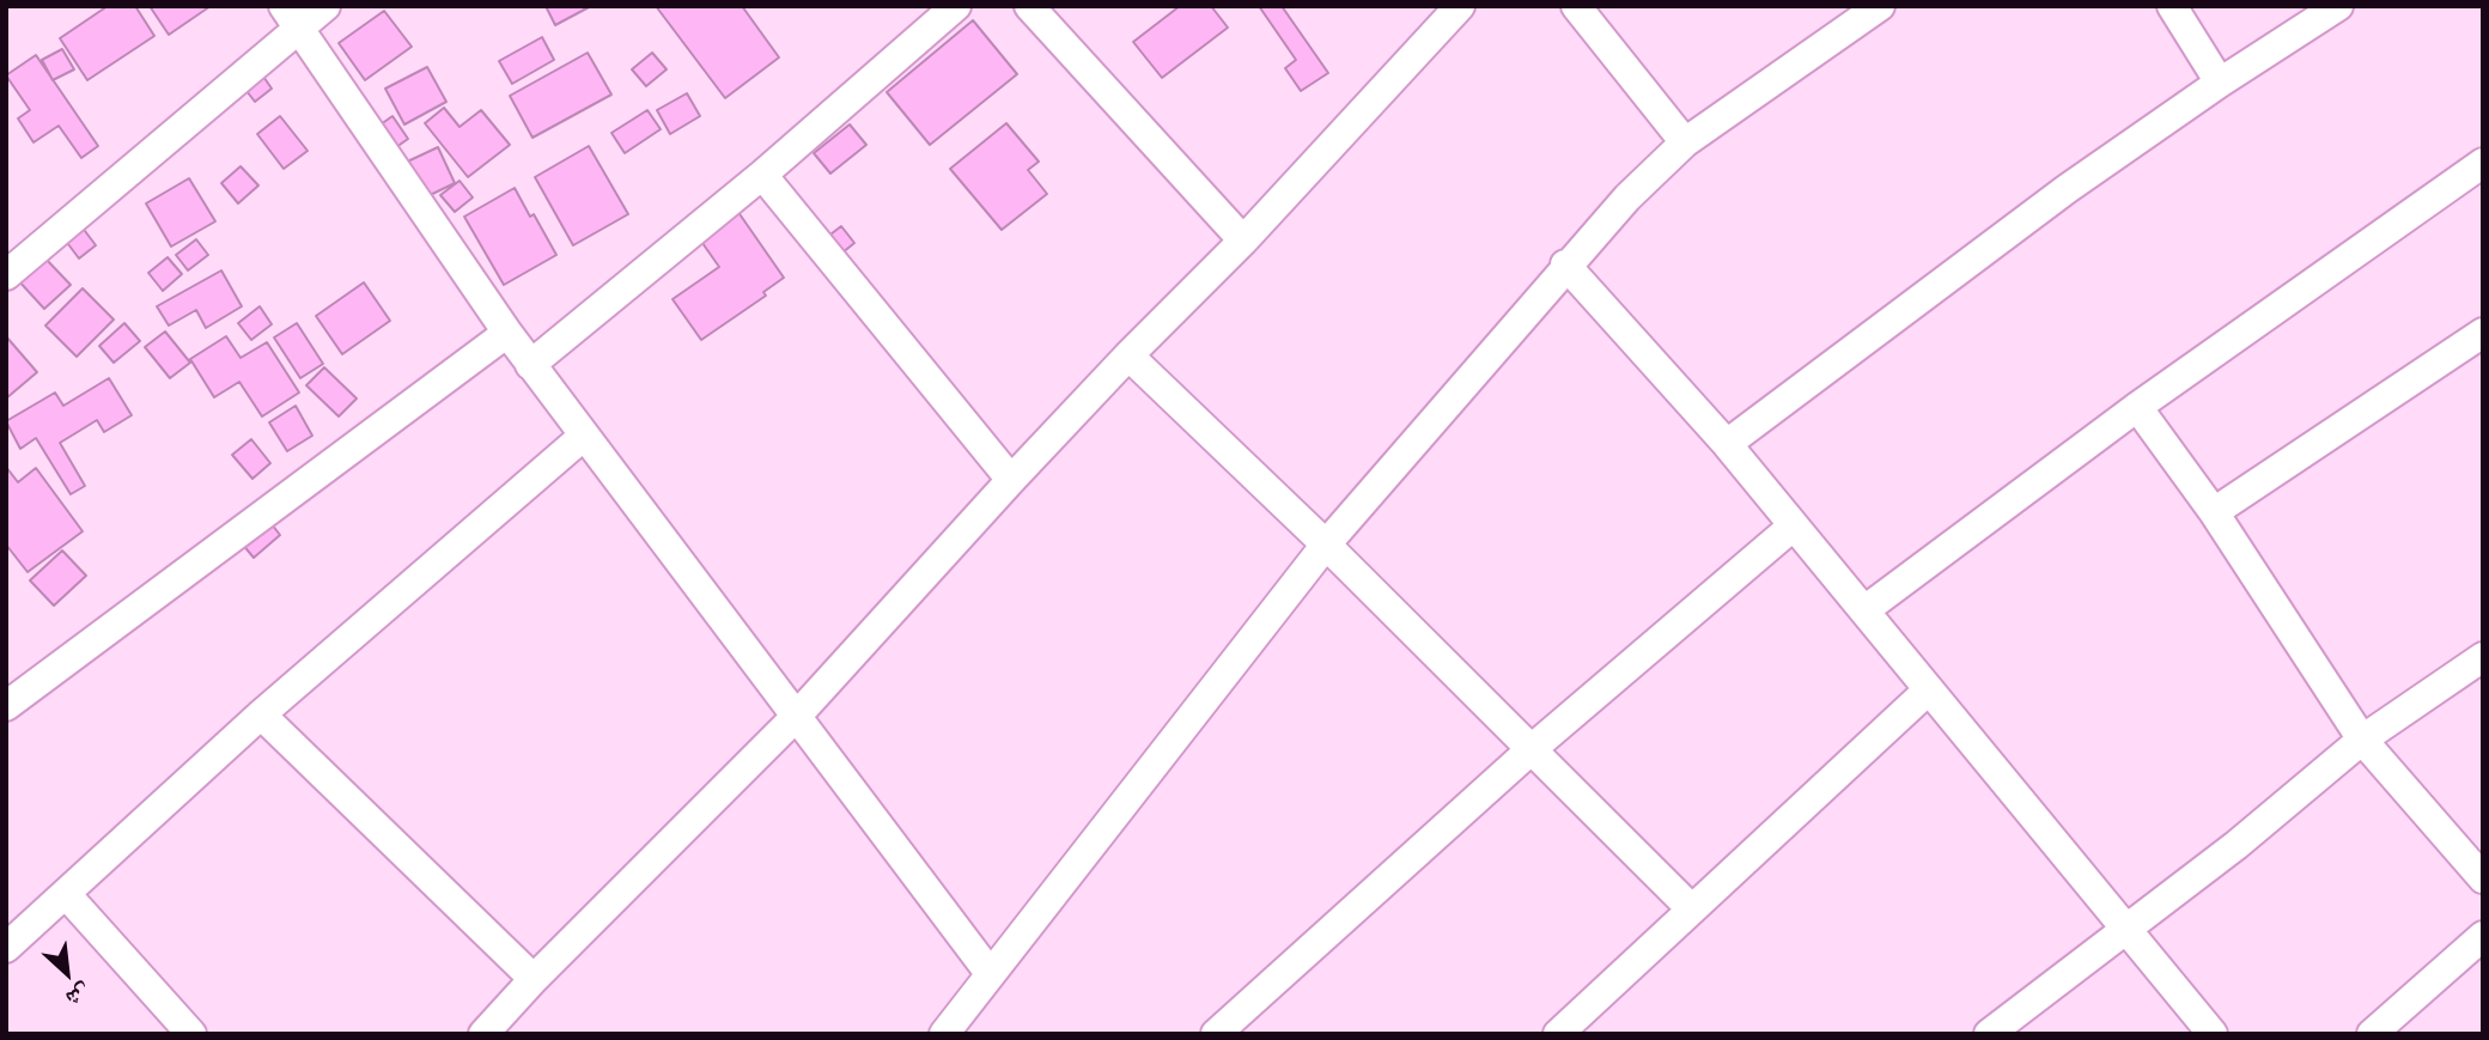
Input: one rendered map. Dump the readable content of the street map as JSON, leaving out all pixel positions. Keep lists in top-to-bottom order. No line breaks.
{"north":"bottom right"}
